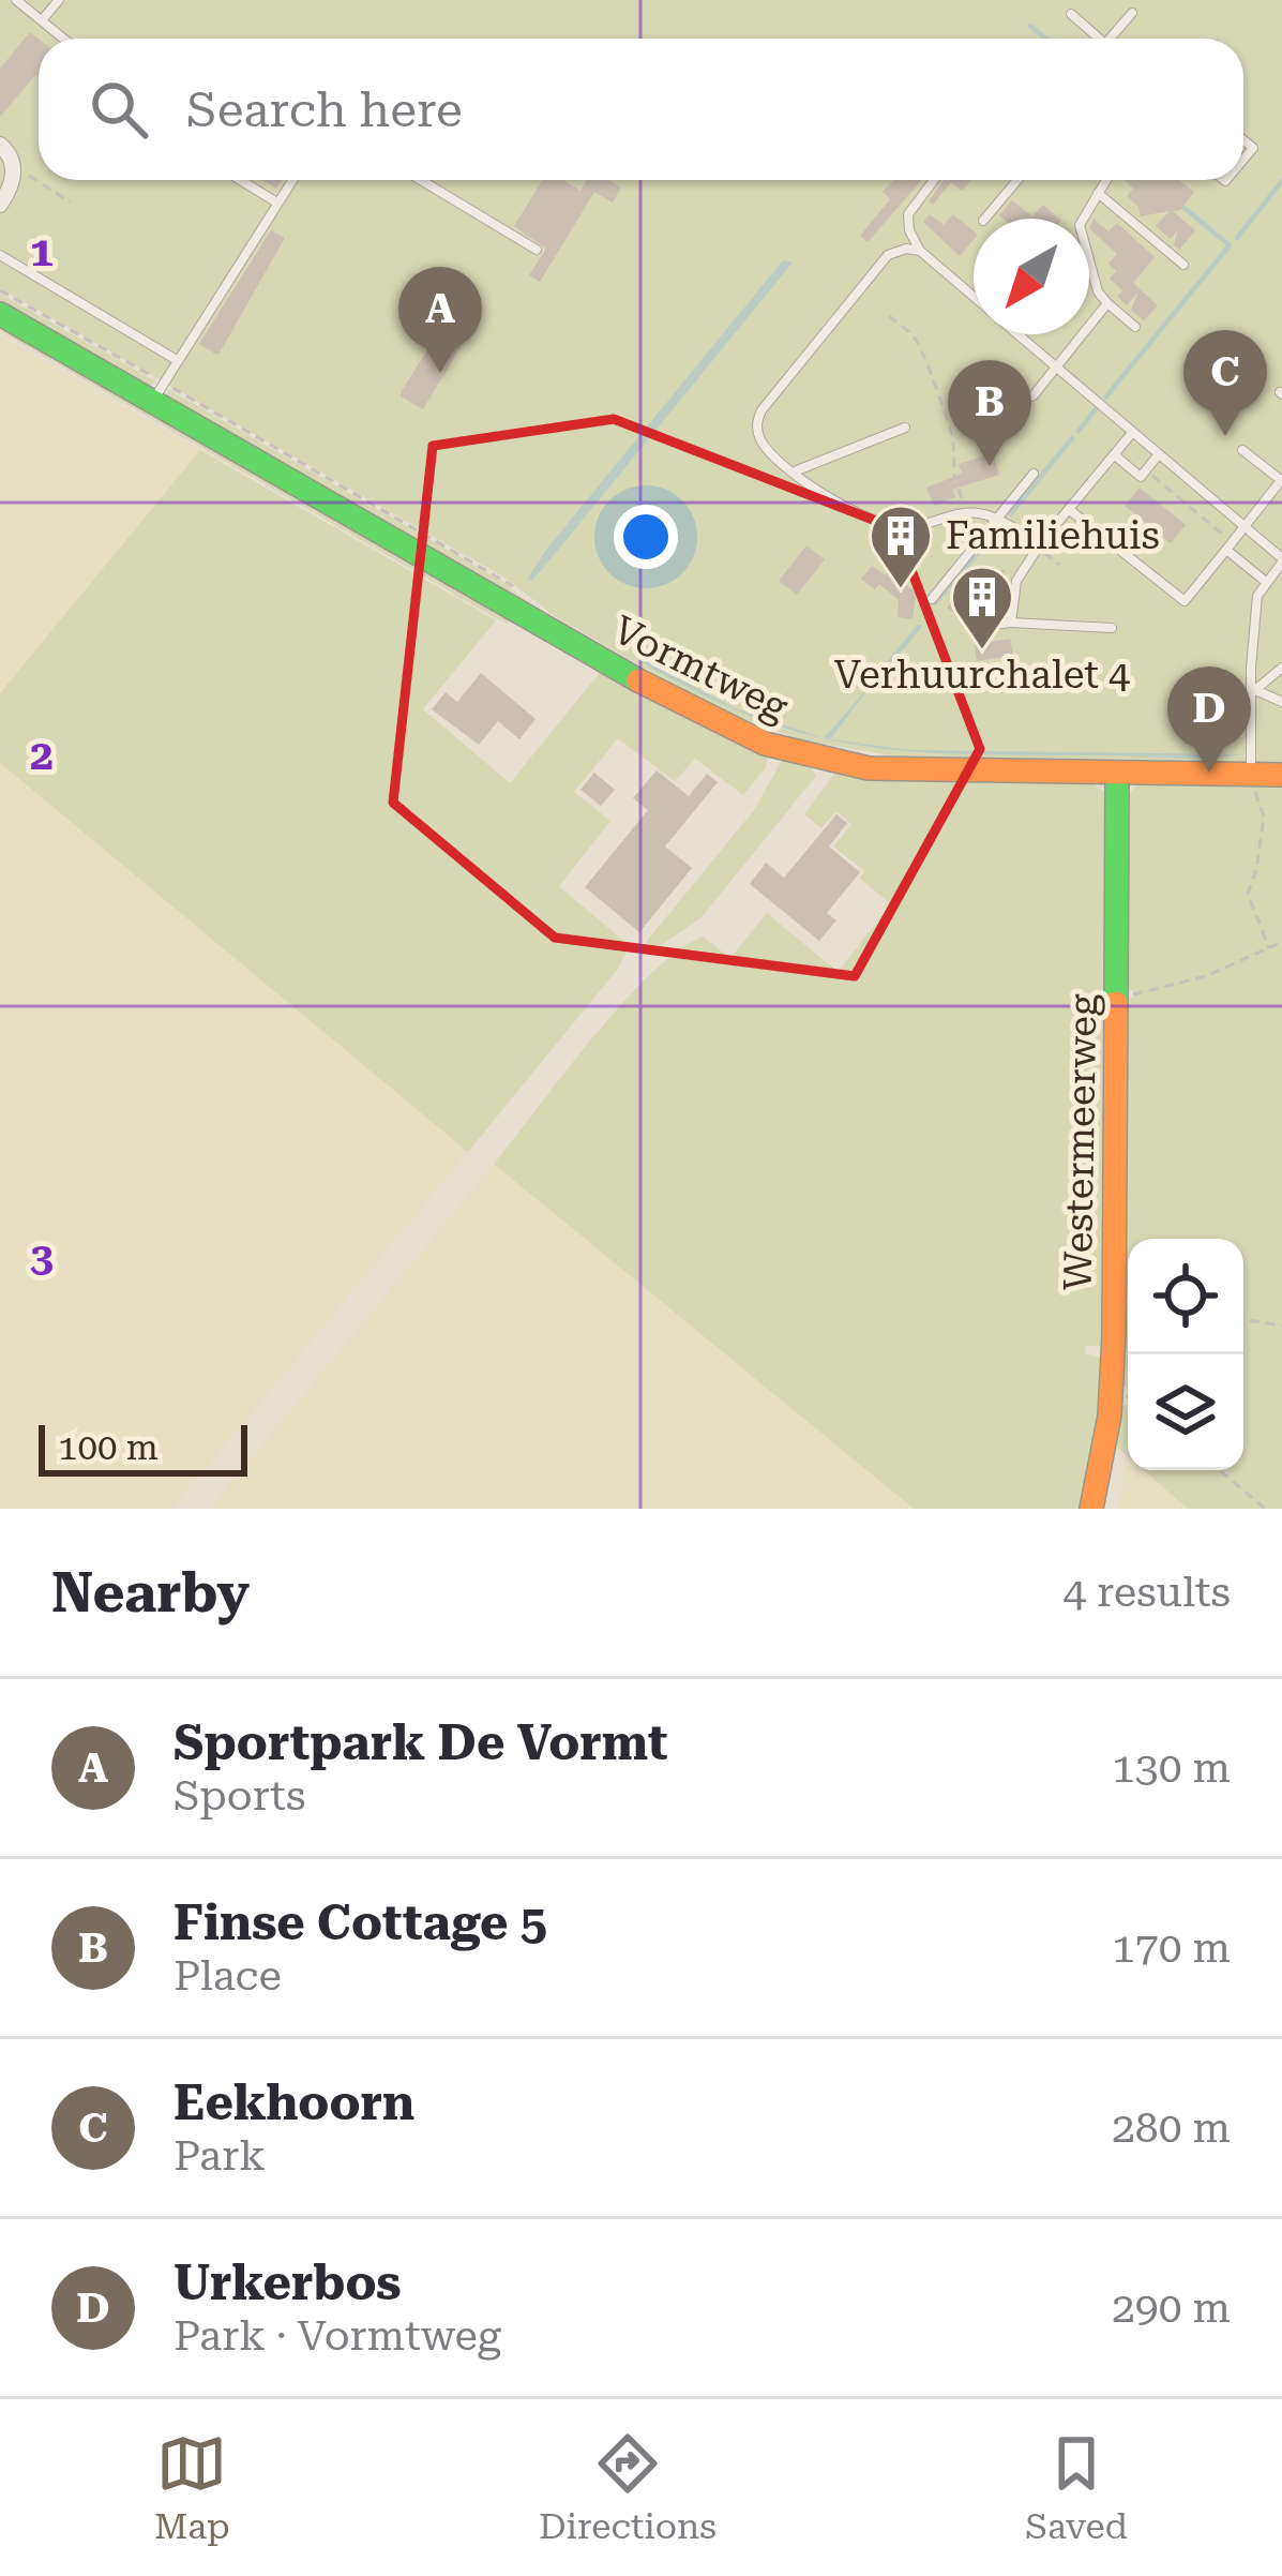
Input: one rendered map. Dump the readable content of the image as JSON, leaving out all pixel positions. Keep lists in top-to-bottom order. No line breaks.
{"streets":{"street":["Vormtweg","Westermeerweg"]},"crossings":[["Vormtweg","Westermeerweg"]],"places":{"building":["Familiehuis","Verhuurchalet 4"]},"scale_bar":"100 m","north":"bottom left","page":{"search":"Search here","pins":["A","C","B","D"],"scale":"100 m","heading":["Nearby","4 results"],"list":[{"mark":"A","name":"Sportpark De Vormt","note":"Sports","value":"130 m"},{"mark":"B","name":"Finse Cottage 5","note":"Place","value":"170 m"},{"mark":"C","name":"Eekhoorn","note":"Park","value":"280 m"},{"mark":"D","name":"Urkerbos","note":"Park · Vormtweg","value":"290 m"}],"nav":["Map","Directions","Saved"]},"grid":{"rows":["1","2","3"]}}
